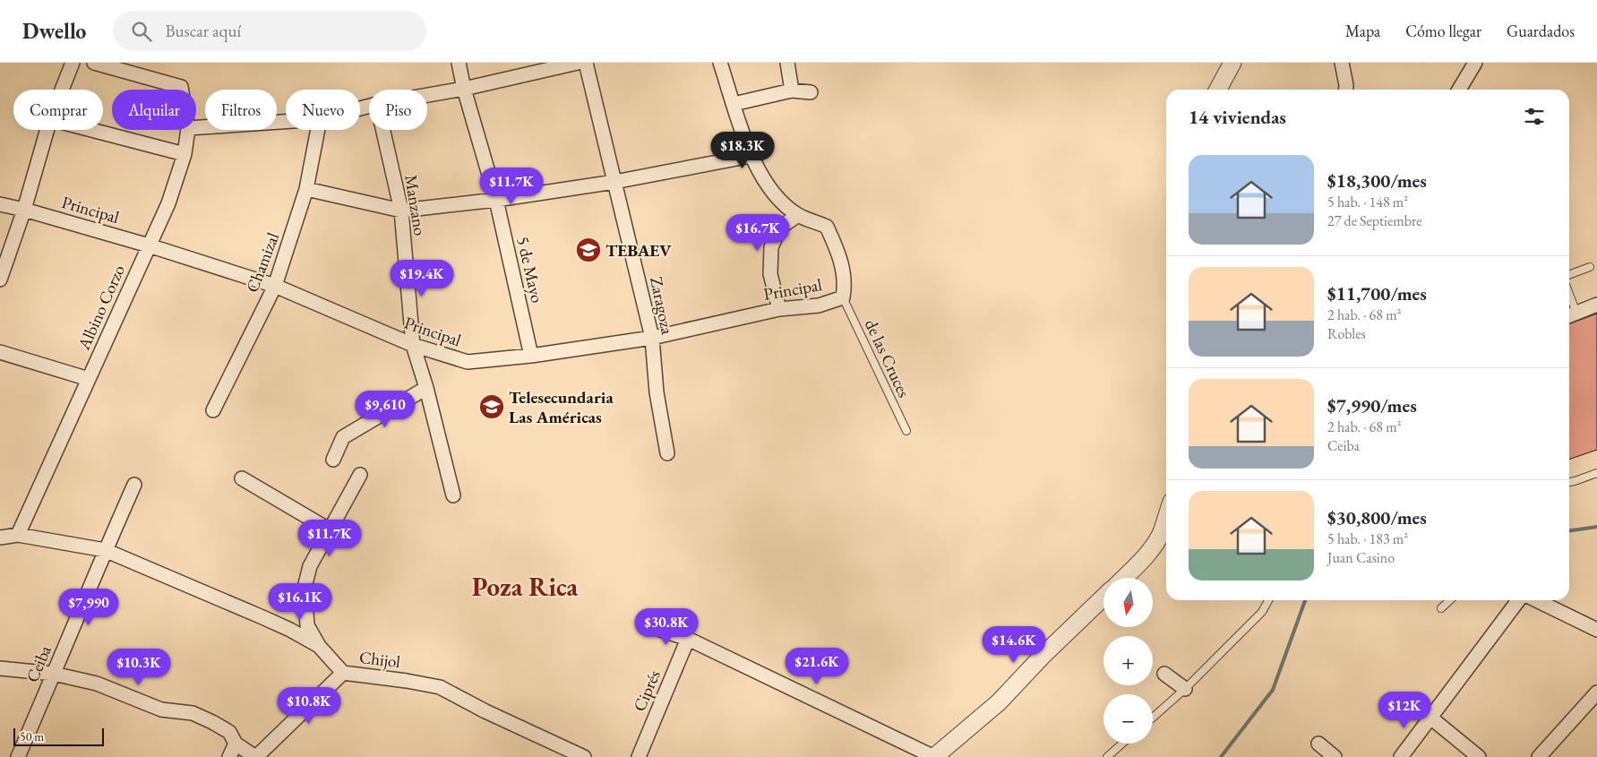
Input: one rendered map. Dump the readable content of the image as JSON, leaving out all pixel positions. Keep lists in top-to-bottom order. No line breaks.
{"streets":{"street":["Manzano","Principal","Chamizal","5 de Mayo","Zaragoza","Albino Corzo","Chijol","Ceiba","Ciprés"],"lane":["de las Cruces"]},"crossings":[["Manzano","Principal"],["Principal","Chamizal"],["Principal","5 de Mayo"],["Principal","Zaragoza"],["Principal","Albino Corzo"],["Principal","de las Cruces"],["Albino Corzo","Chijol"],["Chijol","Ceiba"]],"districts":["Poza Rica"],"places":{"school or university":["TEBAEV","Telesecundaria Las Américas"]},"scale_bar":"50 m","north":"bottom","page":{"header":"Dwello","search":"Buscar aquí","nav":["Mapa","Cómo llegar","Guardados"],"chip":["Comprar","Alquilar","Filtros","Nuevo","Piso"],"heading":"14 viviendas","price":["$18.3K","$11.7K","$16.7K","$19.4K","$9,610","$11.7K","$16.1K","$7,990","$30.8K","$14.6K","$21.6K","$10.3K","$10.8K","$12K"],"list":[{"name":"$18,300/mes","note":"5 hab. · 148 m² · 27 de Septiembre"},{"name":"$11,700/mes","note":"2 hab. · 68 m² · Robles"},{"name":"$7,990/mes","note":"2 hab. · 68 m² · Ceiba"},{"name":"$30,800/mes","note":"5 hab. · 183 m² · Juan Casino"}],"map_buttons":["+","−"],"scale":"50 m"}}
